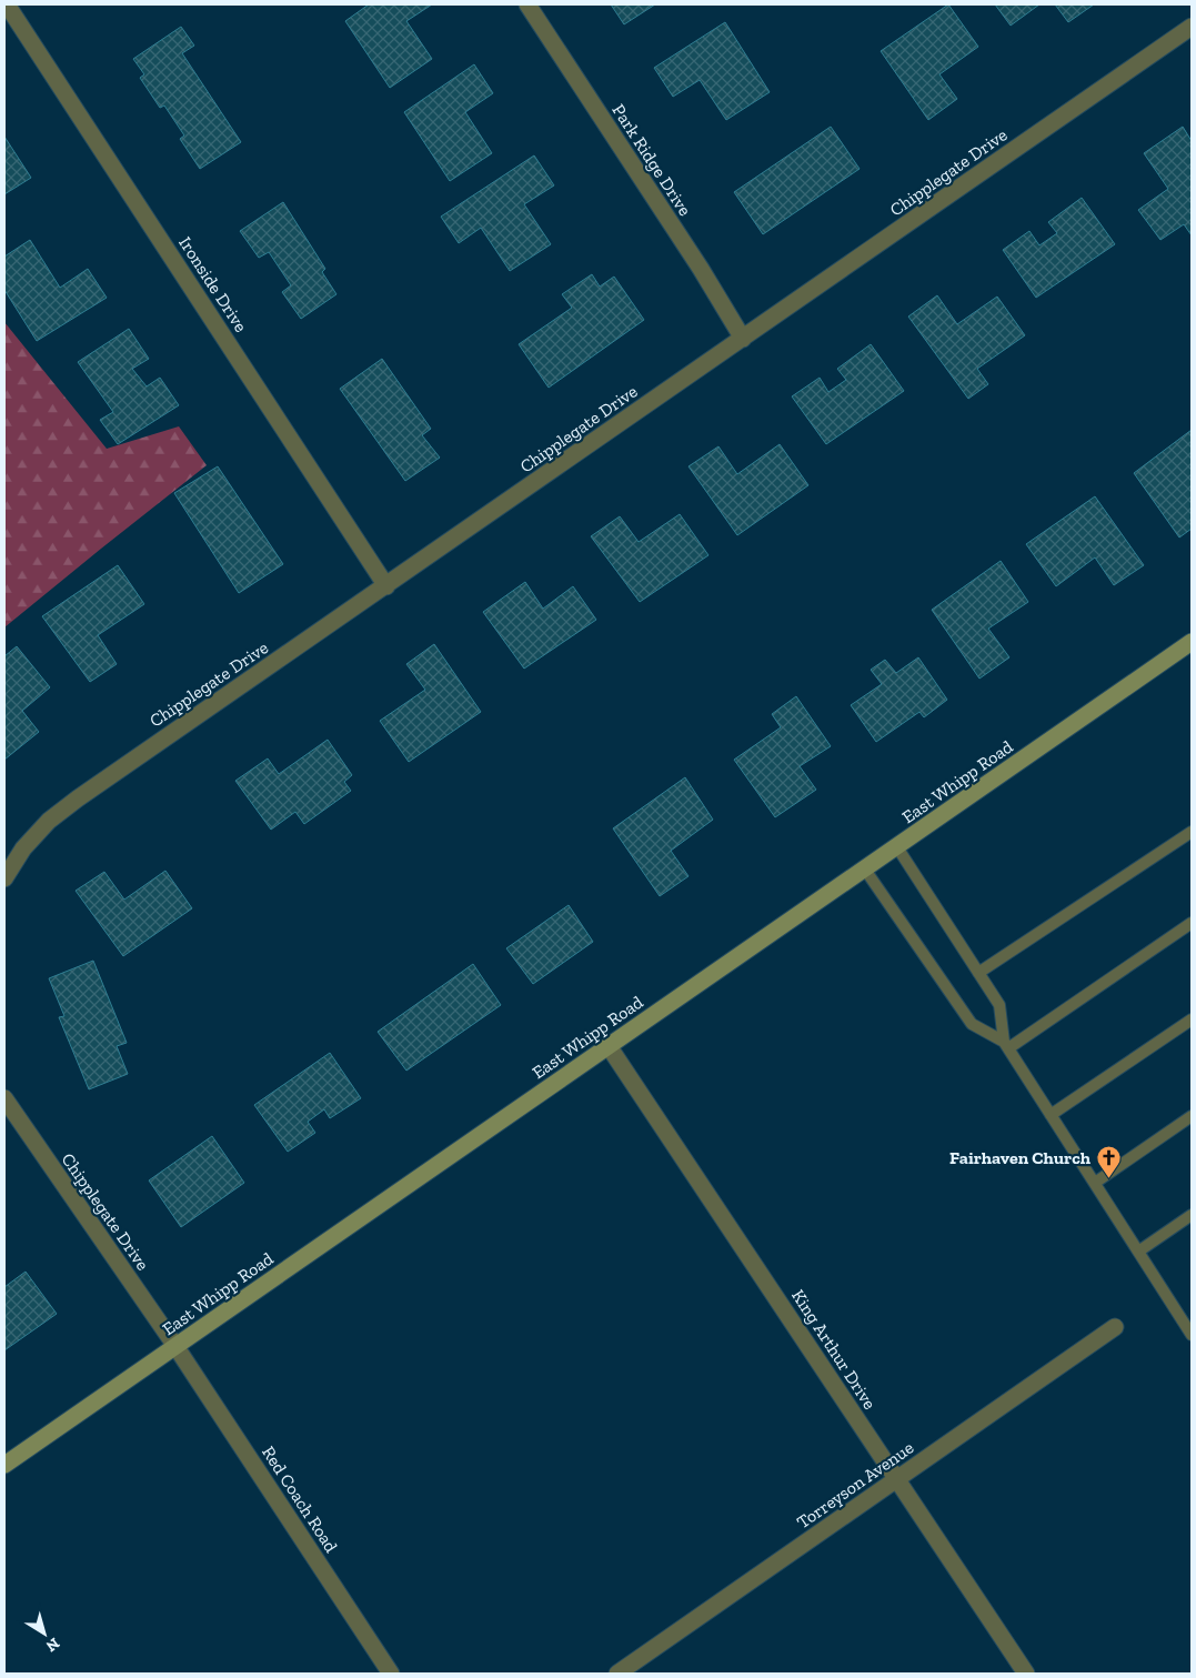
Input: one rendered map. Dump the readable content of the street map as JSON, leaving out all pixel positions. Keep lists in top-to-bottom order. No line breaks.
{"streets":{"main road":["East Whipp Road"],"street":["Park Ridge Drive","Chipplegate Drive","Ironside Drive","King Arthur Drive","Torreyson Avenue","Red Coach Road"]},"crossings":[["Park Ridge Drive","Chipplegate Drive"],["Chipplegate Drive","Ironside Drive"],["Chipplegate Drive","East Whipp Road"],["Chipplegate Drive","Red Coach Road"],["East Whipp Road","King Arthur Drive"],["East Whipp Road","Red Coach Road"],["King Arthur Drive","Torreyson Avenue"]],"places":{"church":["Fairhaven Church"]},"north":"bottom right"}
